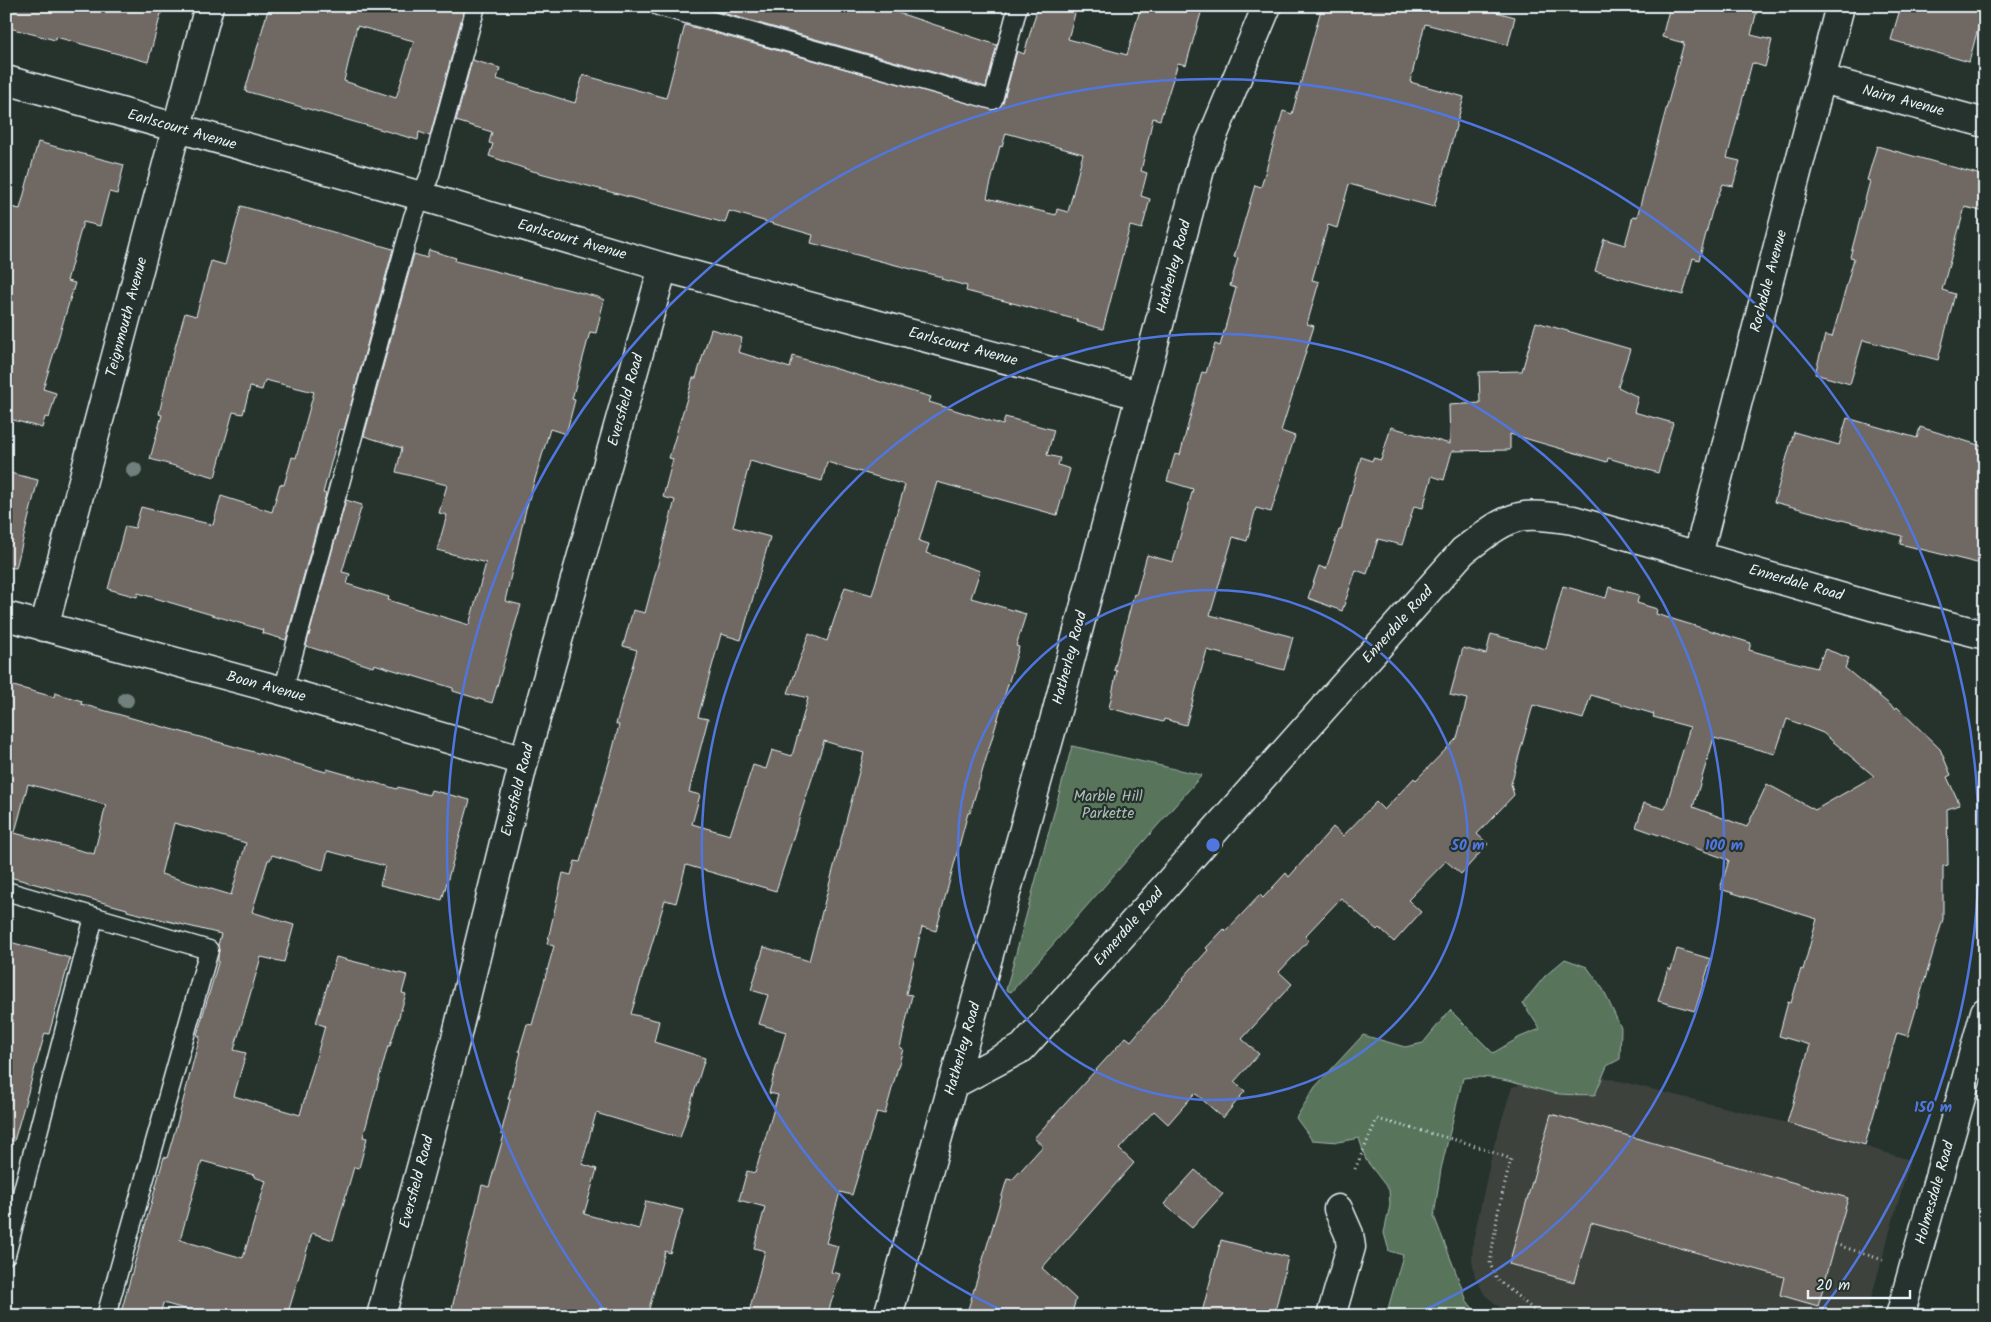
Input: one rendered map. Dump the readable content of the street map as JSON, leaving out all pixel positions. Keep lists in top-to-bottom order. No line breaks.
{"streets":{"street":["Nairn Avenue","Earlscourt Avenue","Hatherley Road","Rochdale Avenue","Teignmouth Avenue","Eversfield Road","Ennerdale Road","Boon Avenue","Holmesdale Road"]},"crossings":[["Nairn Avenue","Rochdale Avenue"],["Earlscourt Avenue","Hatherley Road"],["Earlscourt Avenue","Teignmouth Avenue"],["Earlscourt Avenue","Eversfield Road"],["Hatherley Road","Ennerdale Road"],["Rochdale Avenue","Ennerdale Road"],["Teignmouth Avenue","Boon Avenue"],["Eversfield Road","Boon Avenue"]],"parks":["Marble Hill Parkette"],"scale_bar":"20 m","rings":["50 m","100 m","150 m"]}
